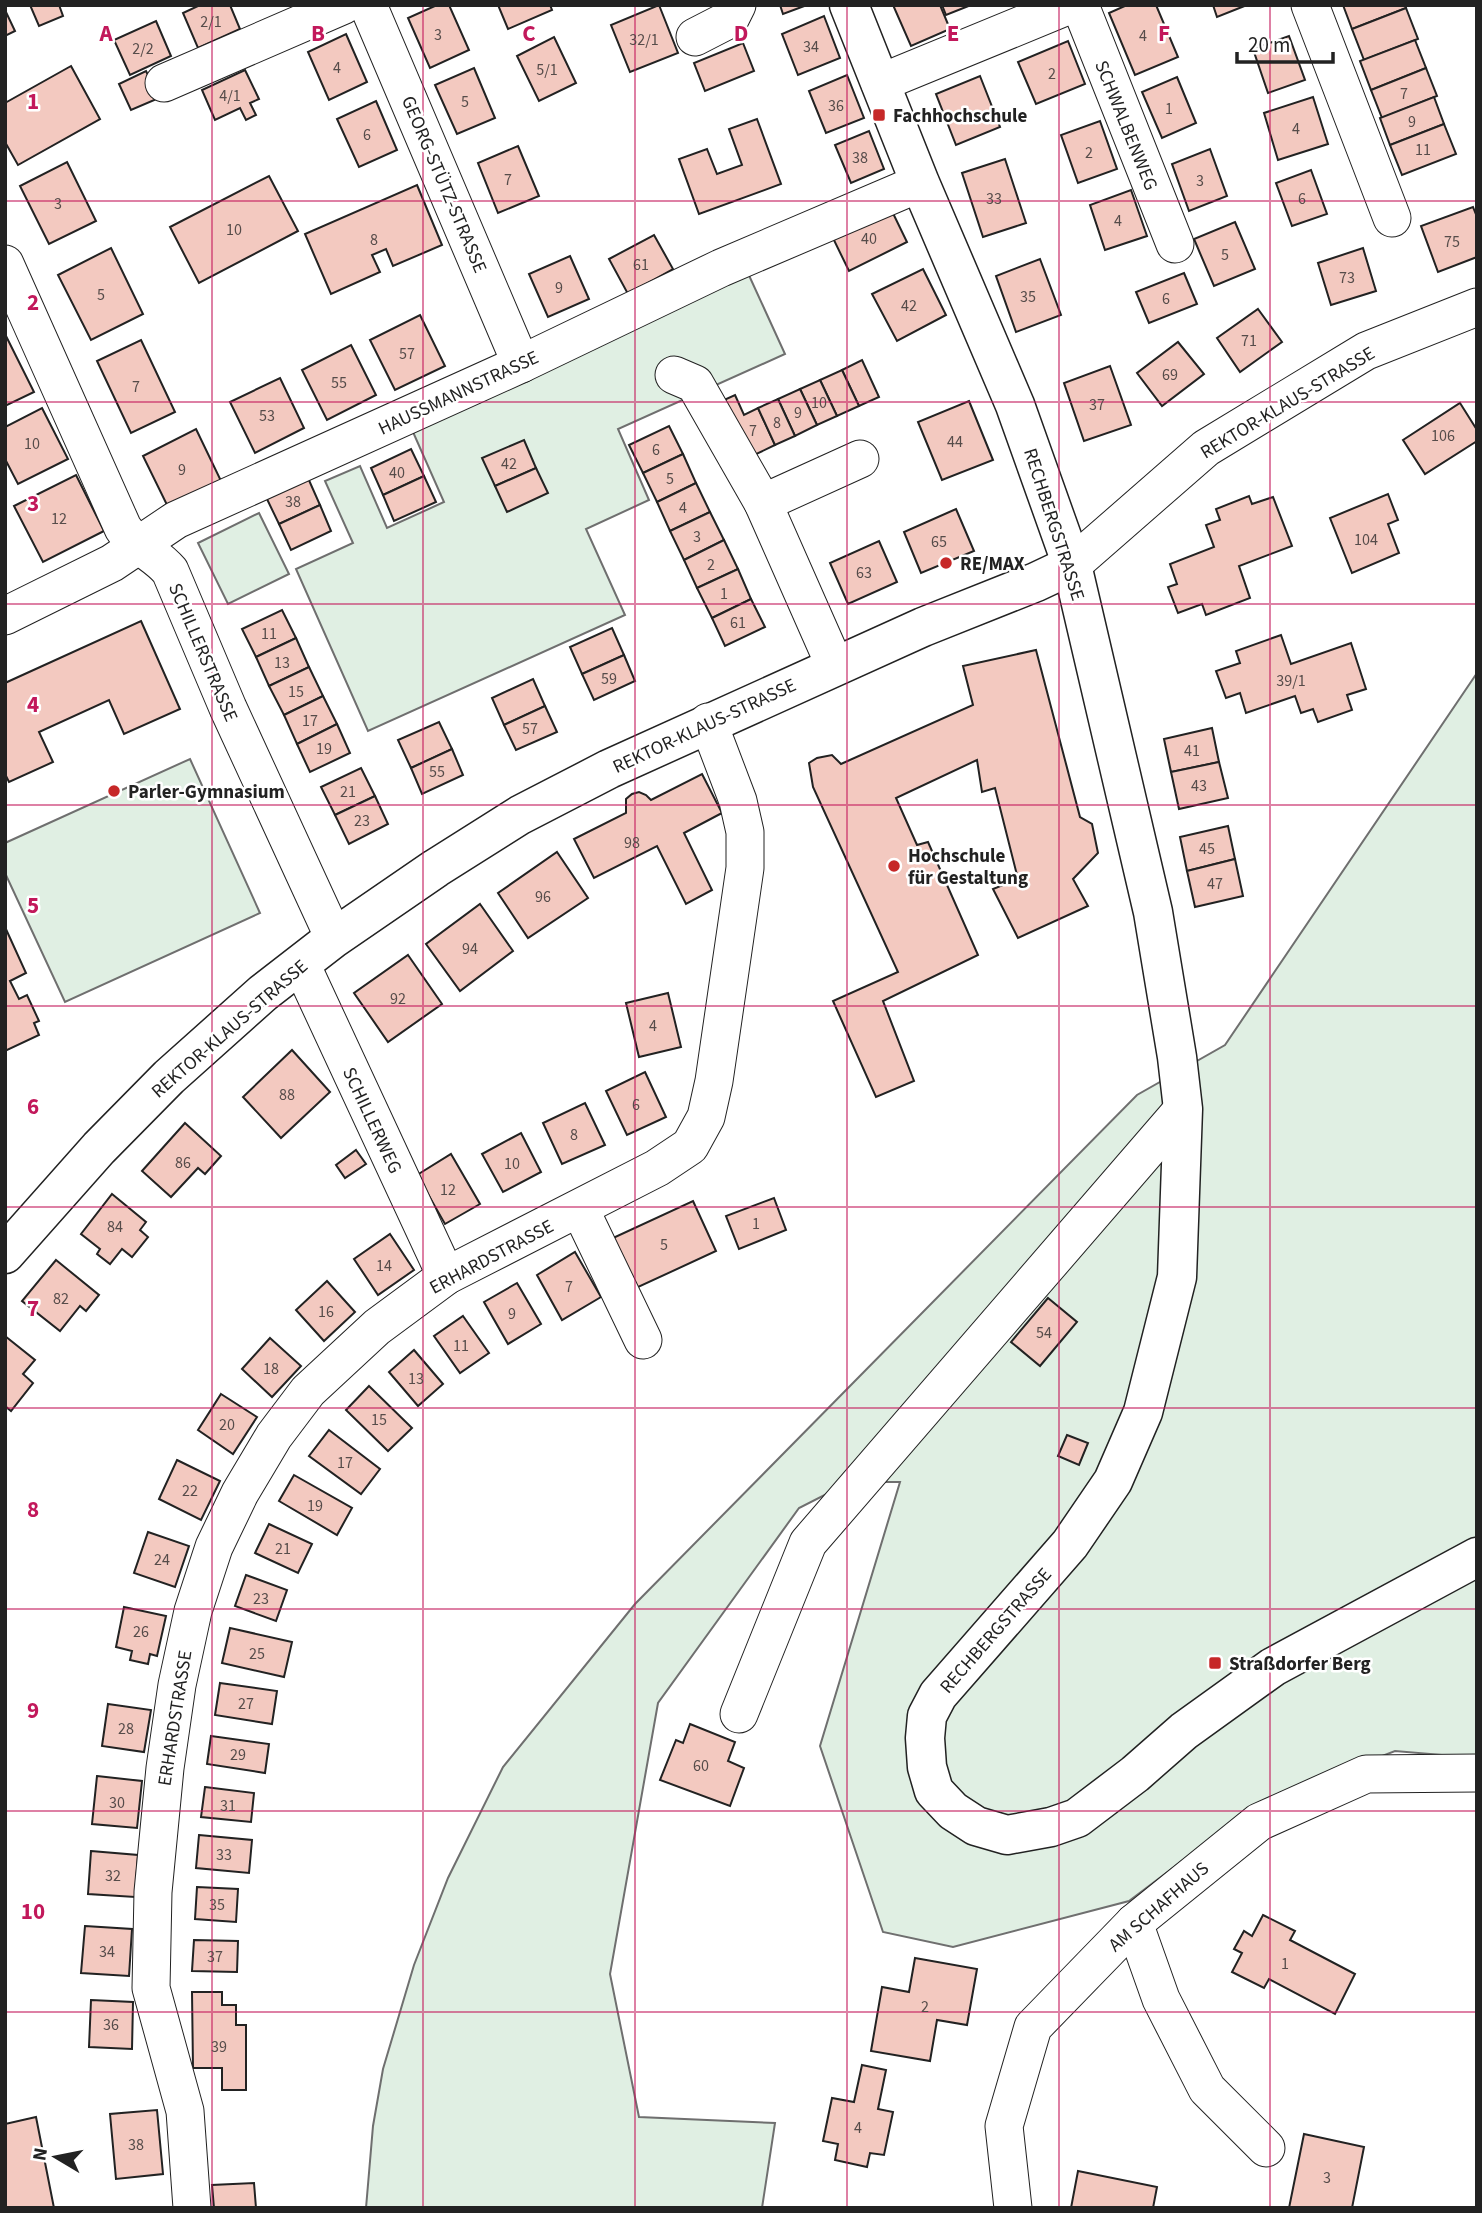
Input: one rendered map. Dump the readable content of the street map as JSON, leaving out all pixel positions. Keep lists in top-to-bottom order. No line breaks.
{"streets":{"main road":["REKTOR-KLAUS-STRASSE","RECHBERGSTRASSE"],"street":["SCHWALBENWEG","GEORG-STÜTZ-STRASSE","HAUSSMANNSTRASSE","SCHILLERSTRASSE","SCHILLERWEG","ERHARDSTRASSE","AM SCHAFHAUS"]},"crossings":[["GEORG-STÜTZ-STRASSE","HAUSSMANNSTRASSE"],["HAUSSMANNSTRASSE","RECHBERGSTRASSE"],["HAUSSMANNSTRASSE","SCHILLERSTRASSE"],["REKTOR-KLAUS-STRASSE","RECHBERGSTRASSE"],["REKTOR-KLAUS-STRASSE","SCHILLERSTRASSE"],["REKTOR-KLAUS-STRASSE","SCHILLERWEG"],["REKTOR-KLAUS-STRASSE","ERHARDSTRASSE"],["SCHILLERWEG","ERHARDSTRASSE"]],"places":{"transit":["Fachhochschule","Straßdorfer Berg"],"other":["RE/MAX","Parler-Gymnasium","Hochschule für Gestaltung"]},"house_numbers":["2/1","3","4","32/1","34","2/2","4","5/1","2","7","4/1","5","36","1","9","4","6","11","2","38","7","3","33","6","3","4","10","40","8","75","5","61","73","9","5","35","6","42","71","57","69","55","7","10","37","9","53","8","7","106","44","10","6","42","9","40","5","38","4","12","3","104","65","2","63","1","61","11","13","59","39/1","15","17","57","19","41","55","43","21","23","98","45","47","96","94","92","4","88","6","8","86","10","12","1","84","5","14","7","82","16","9","54","11","18","13","15","20","17","22","19","21","24","23","26","25","27","28","29","60","30","31","33","32","35","34","37","1","2","36","39","4","38","3"],"scale_bar":"20 m","north":"left","grid":{"columns":["A","B","C","D","E","F"],"rows":["1","2","3","4","5","6","7","8","9","10"]}}
